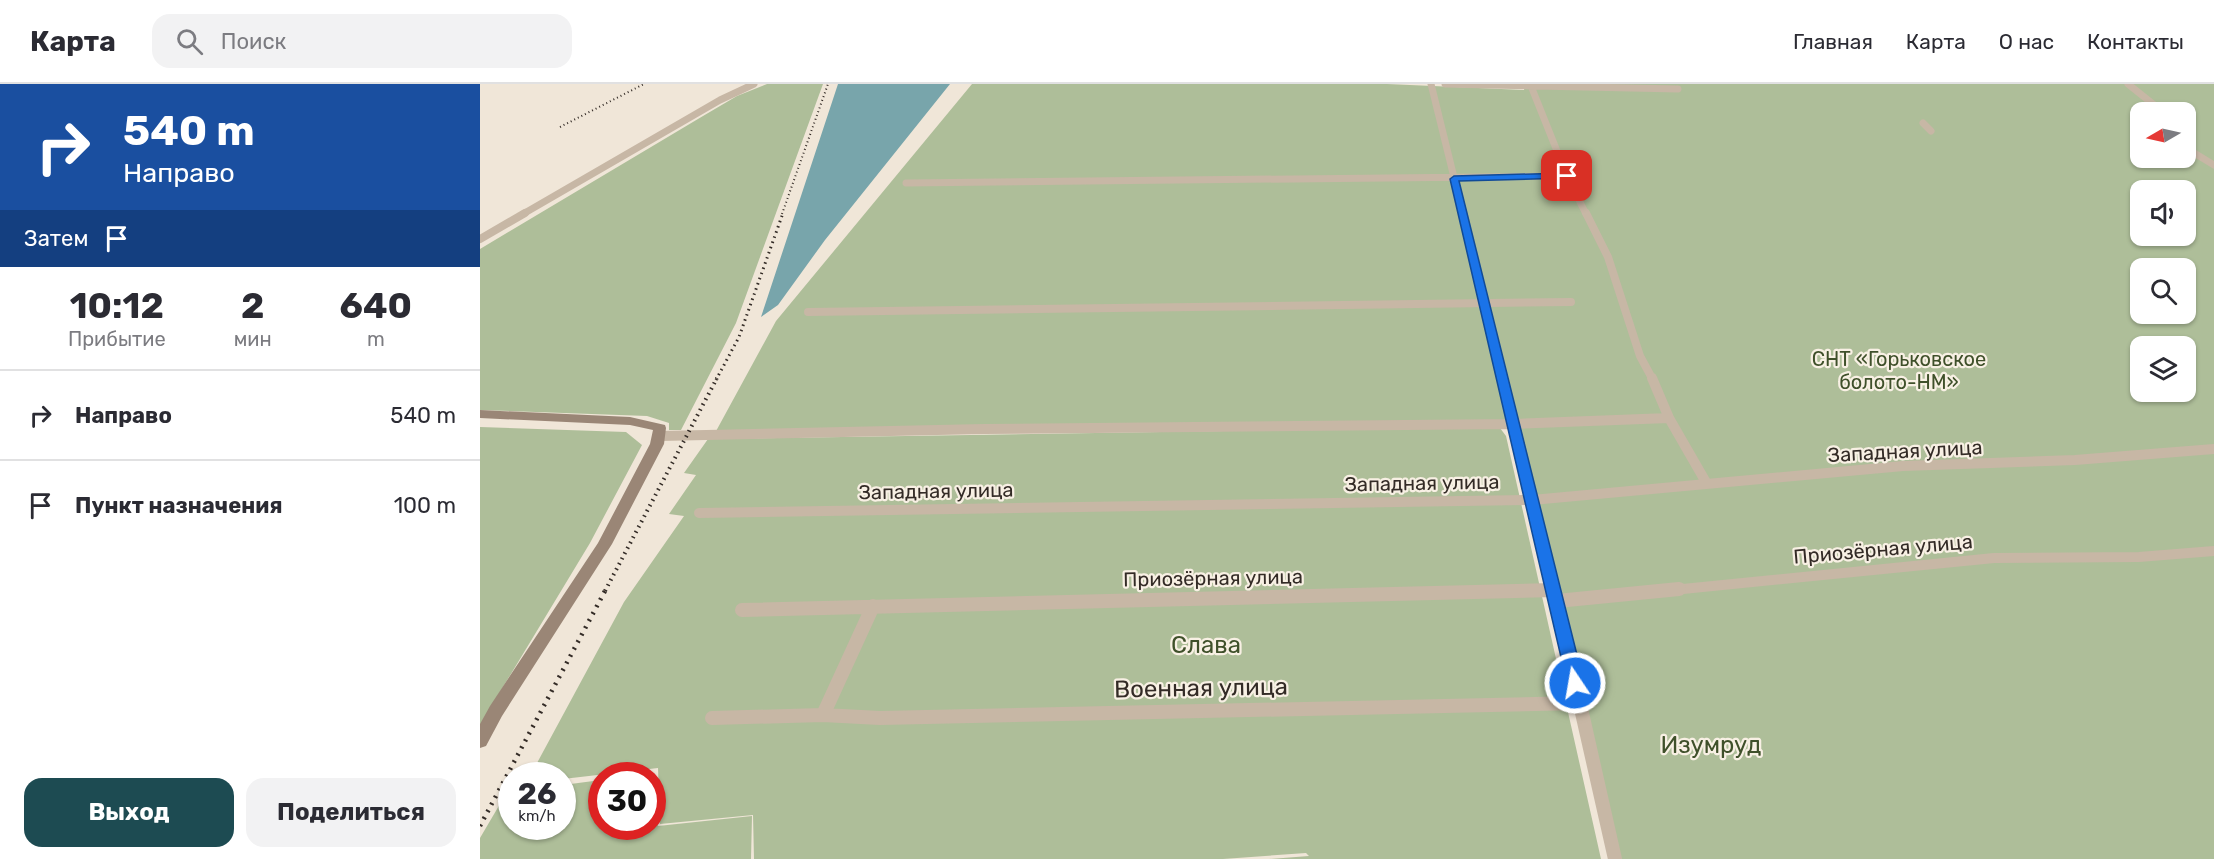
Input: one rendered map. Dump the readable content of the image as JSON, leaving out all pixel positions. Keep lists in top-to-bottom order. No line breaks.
{"streets":{"street":["Западная улица","Приозёрная улица","Военная улица"]},"parks":["СНТ «Горьковское болото-НМ»","Слава","Изумруд"],"north":"left","page":{"header":"Карта","search":"Поиск","nav":["Главная","Карта","О нас","Контакты"],"turn":["540 m","Направо"],"then":"Затем","eta":["10:12","Прибытие","2","мин","640","m"],"list":[{"name":"Направо","value":"540 m"},{"name":"Пункт назначения","value":"100 m"}],"speed":"26 km/h","limit":"30","buttons":["Выход","Поделиться"]}}
